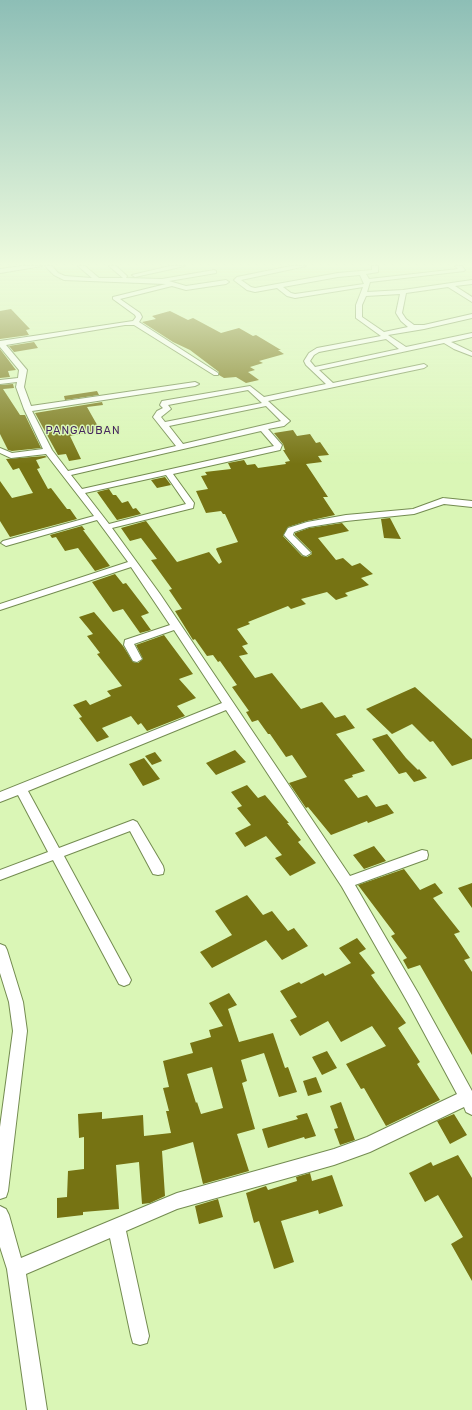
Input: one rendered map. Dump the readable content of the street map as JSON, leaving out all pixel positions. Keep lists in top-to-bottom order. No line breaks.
{"districts":["PANGAUBAN"]}
